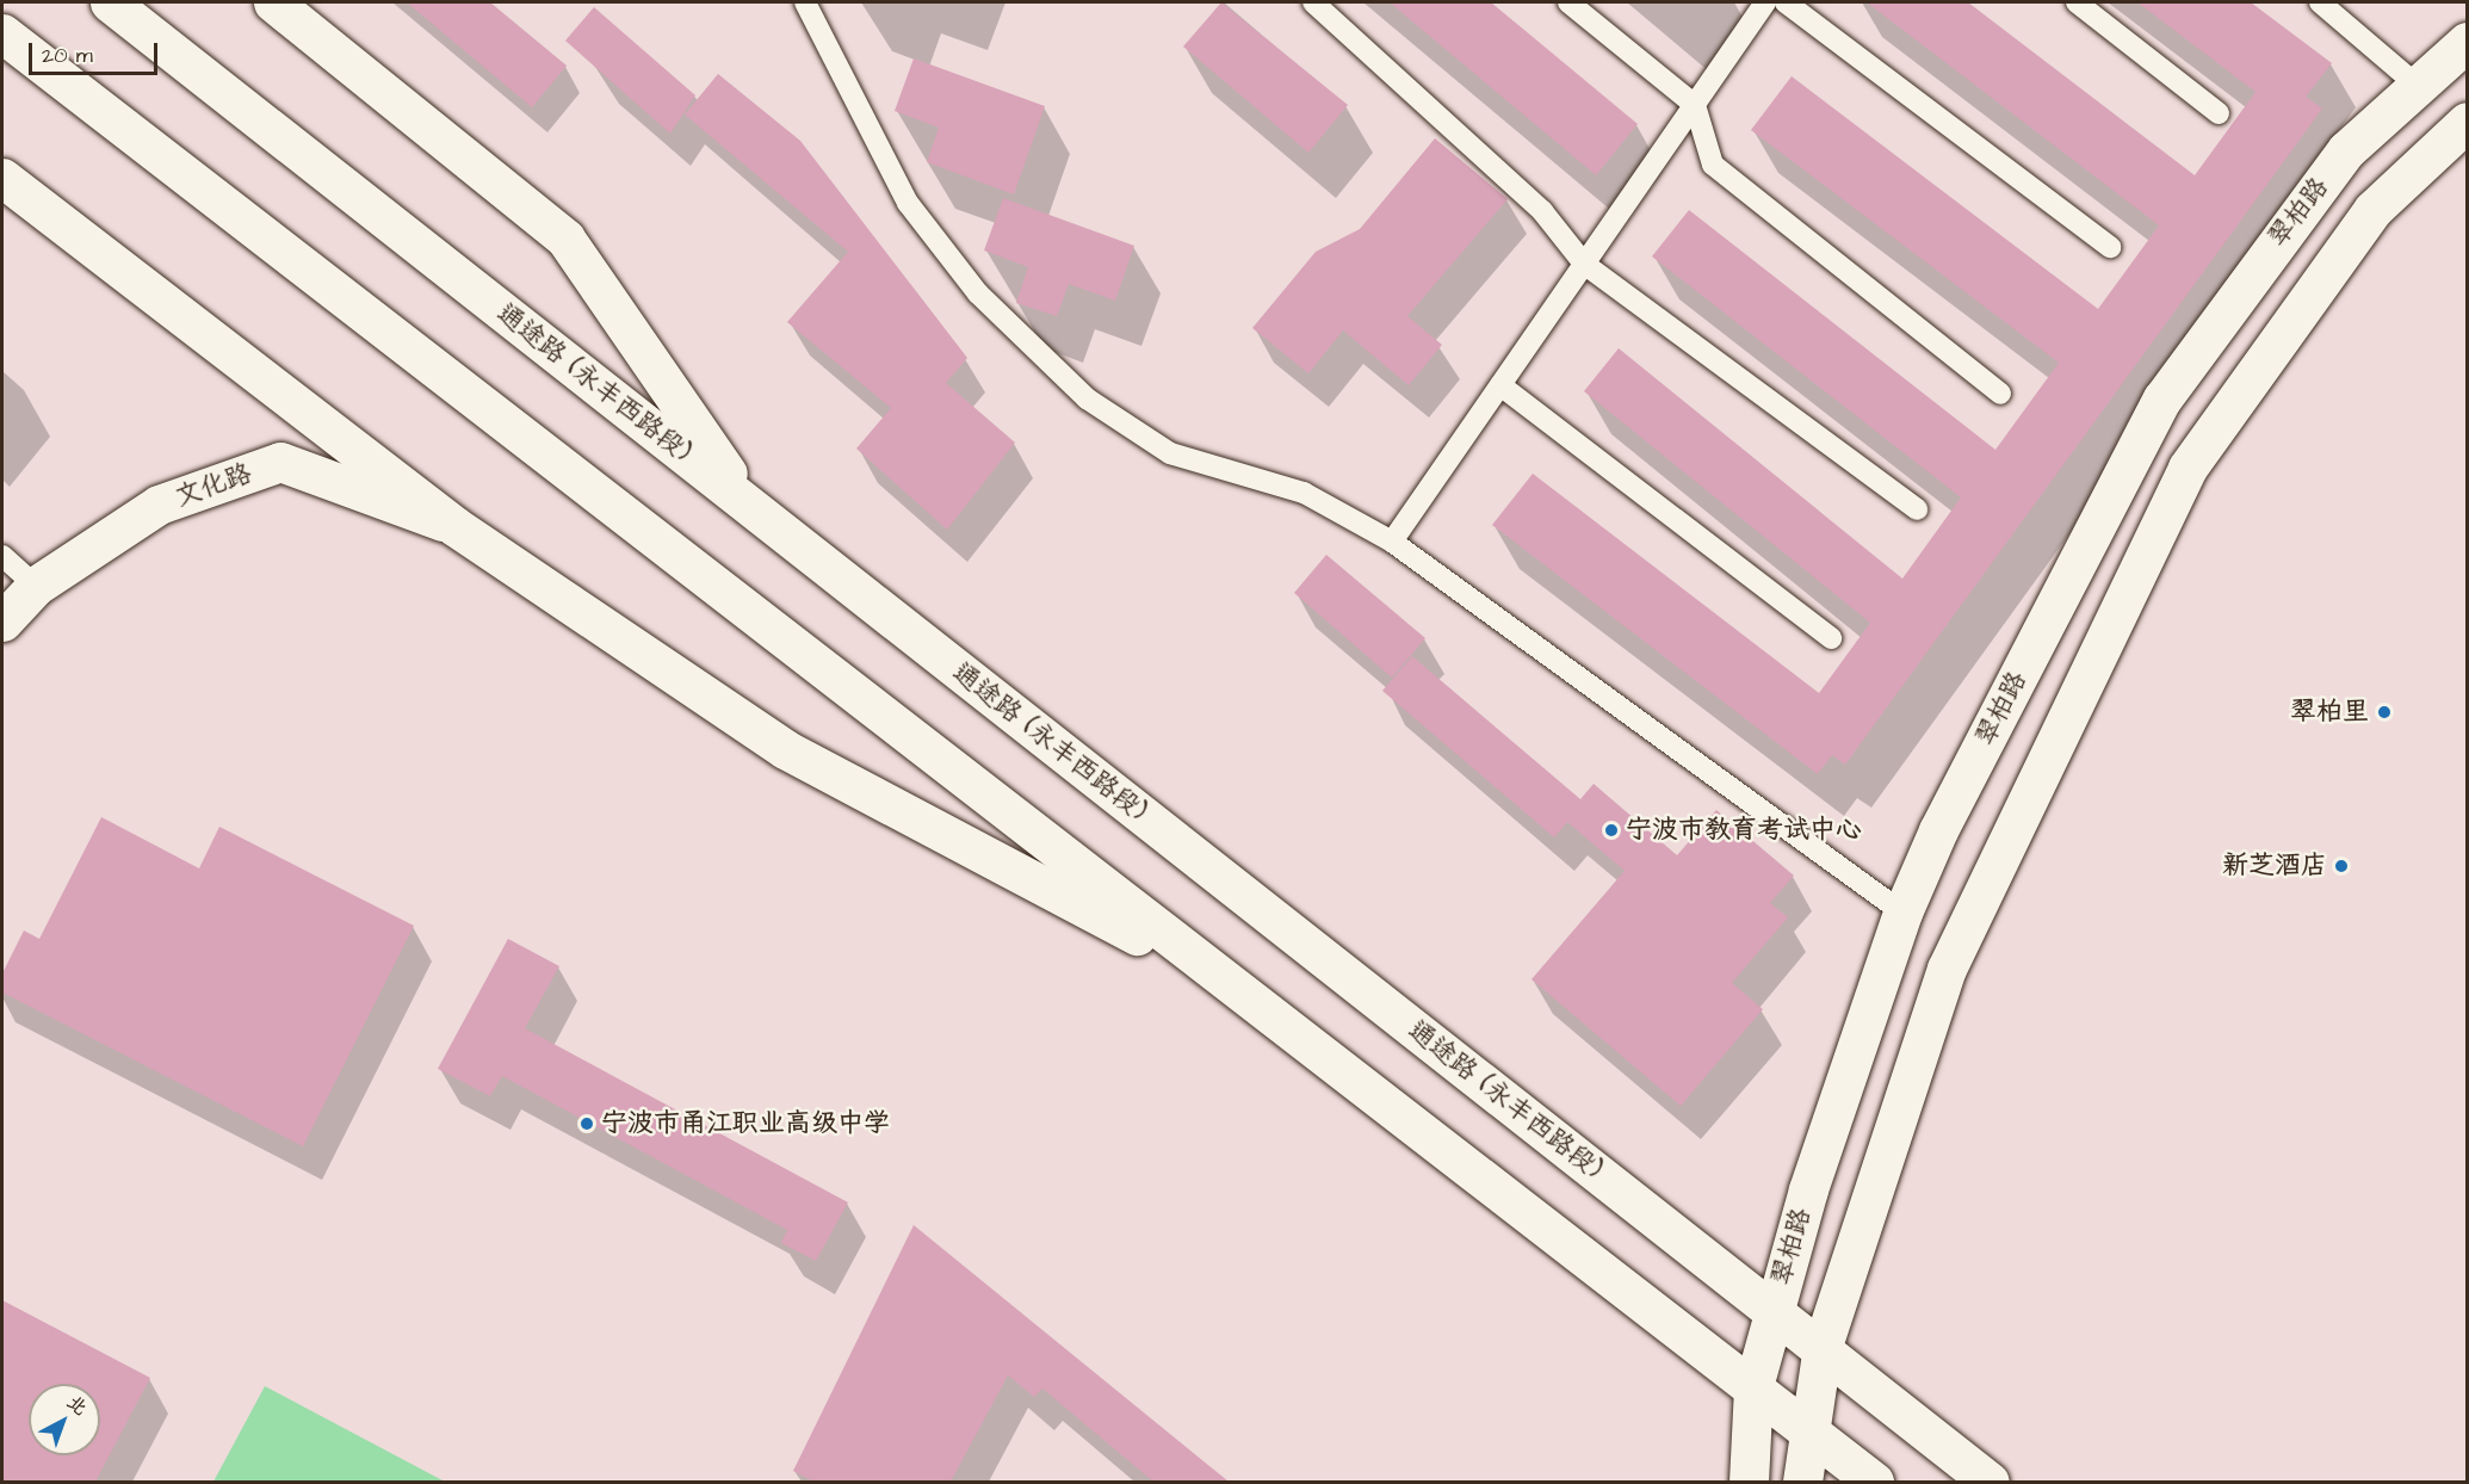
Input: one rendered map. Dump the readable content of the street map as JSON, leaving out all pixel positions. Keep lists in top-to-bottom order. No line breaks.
{"streets":{"main road":["翠柏路","通途路 (永丰西路段)","文化路"]},"crossings":[["翠柏路","通途路 (永丰西路段)"]],"places":["翠柏里","宁波市教育考试中心","新芝酒店","宁波市甬江职业高级中学"],"scale_bar":"20 m","north":"top right"}
